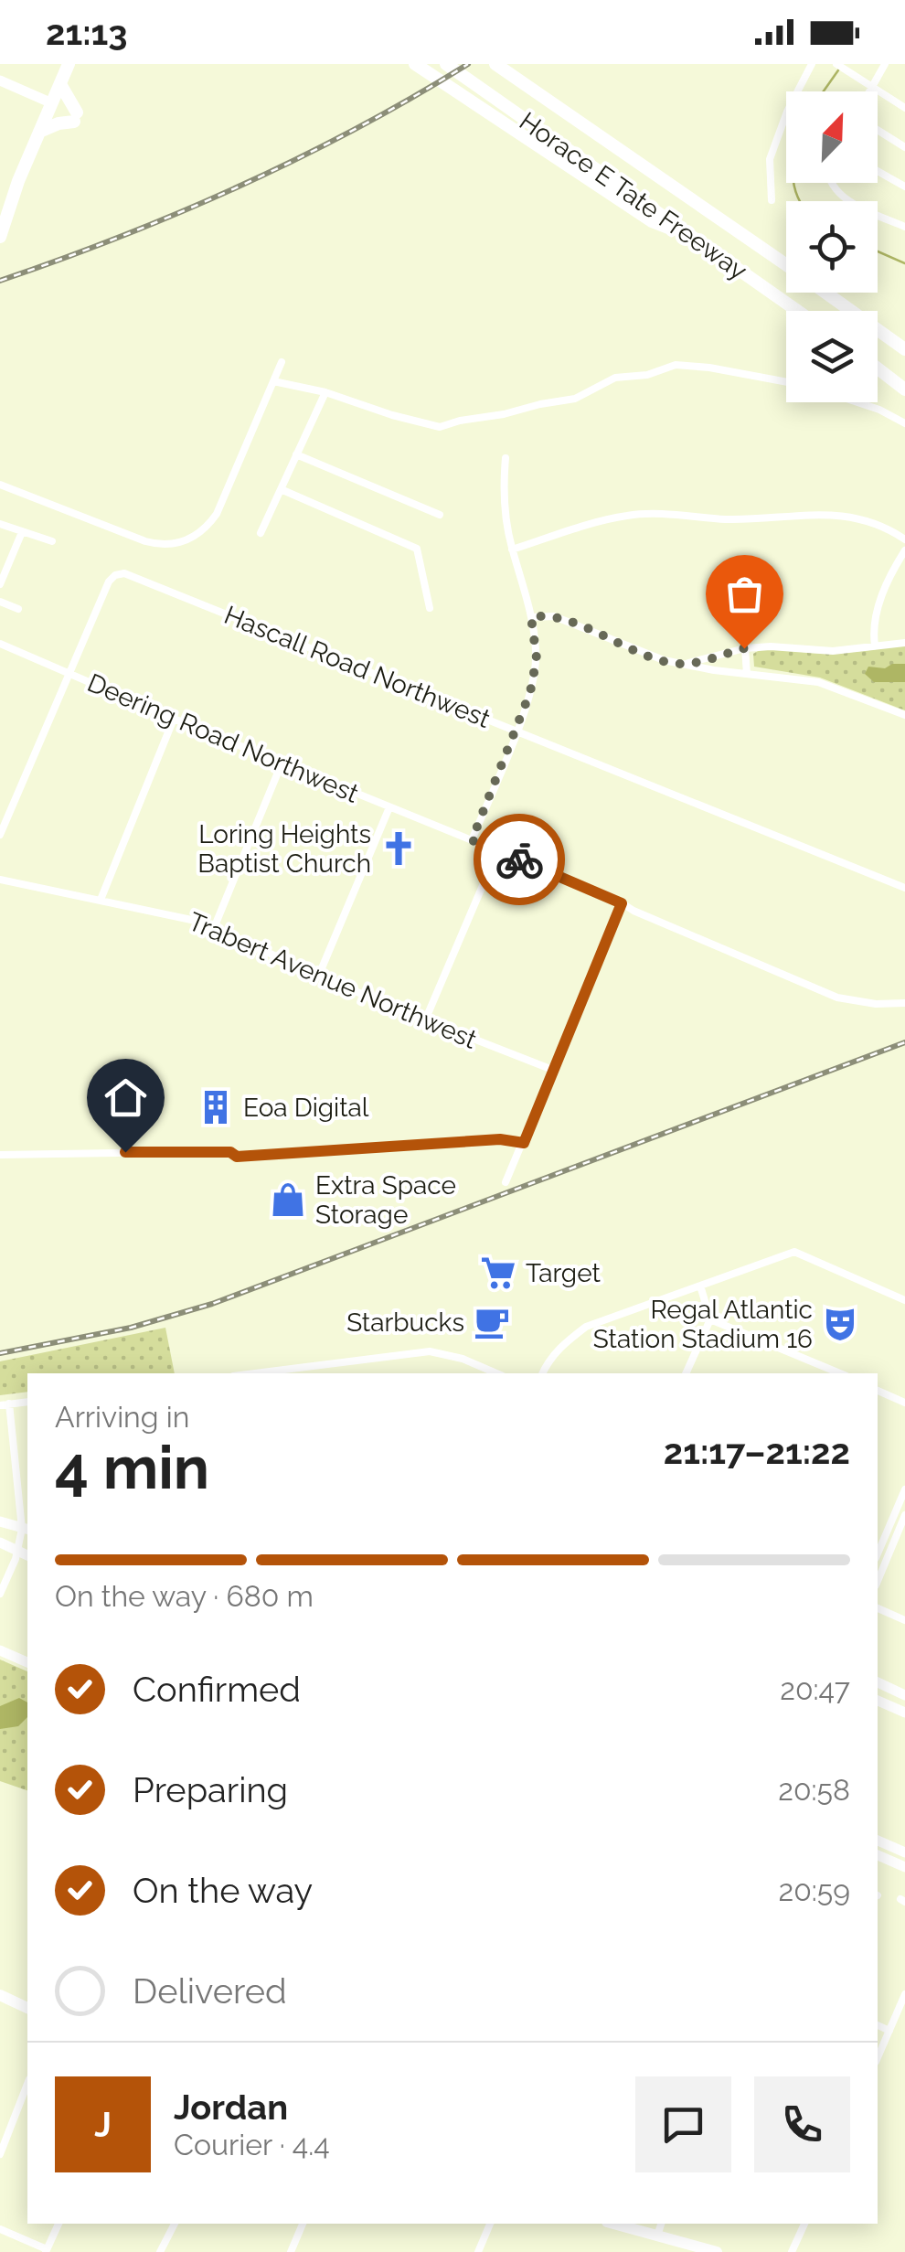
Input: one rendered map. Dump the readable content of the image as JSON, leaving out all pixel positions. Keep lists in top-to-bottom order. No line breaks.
{"streets":{"highway":["Horace E Tate Freeway"],"street":["Hascall Road Northwest","Deering Road Northwest","Trabert Avenue Northwest"]},"crossings":[["Hascall Road Northwest","Deering Road Northwest"]],"places":{"church":["Loring Heights Baptist Church"],"building":["Eoa Digital"],"shop":["Extra Space Storage"],"supermarket":["Target"],"cafe":["Starbucks"],"theatre":["Regal Atlantic Station Stadium 16"]},"north":"top right","page":{"status":"21:13","heading":["4 min","Arriving in","21:17–21:22"],"panel":["Jordan","Courier · 4.4"],"bar":"On the way · 680 m","list":[["Confirmed","20:47"],["Preparing","20:58"],["On the way","20:59"],"Delivered"],"round":"J"}}
